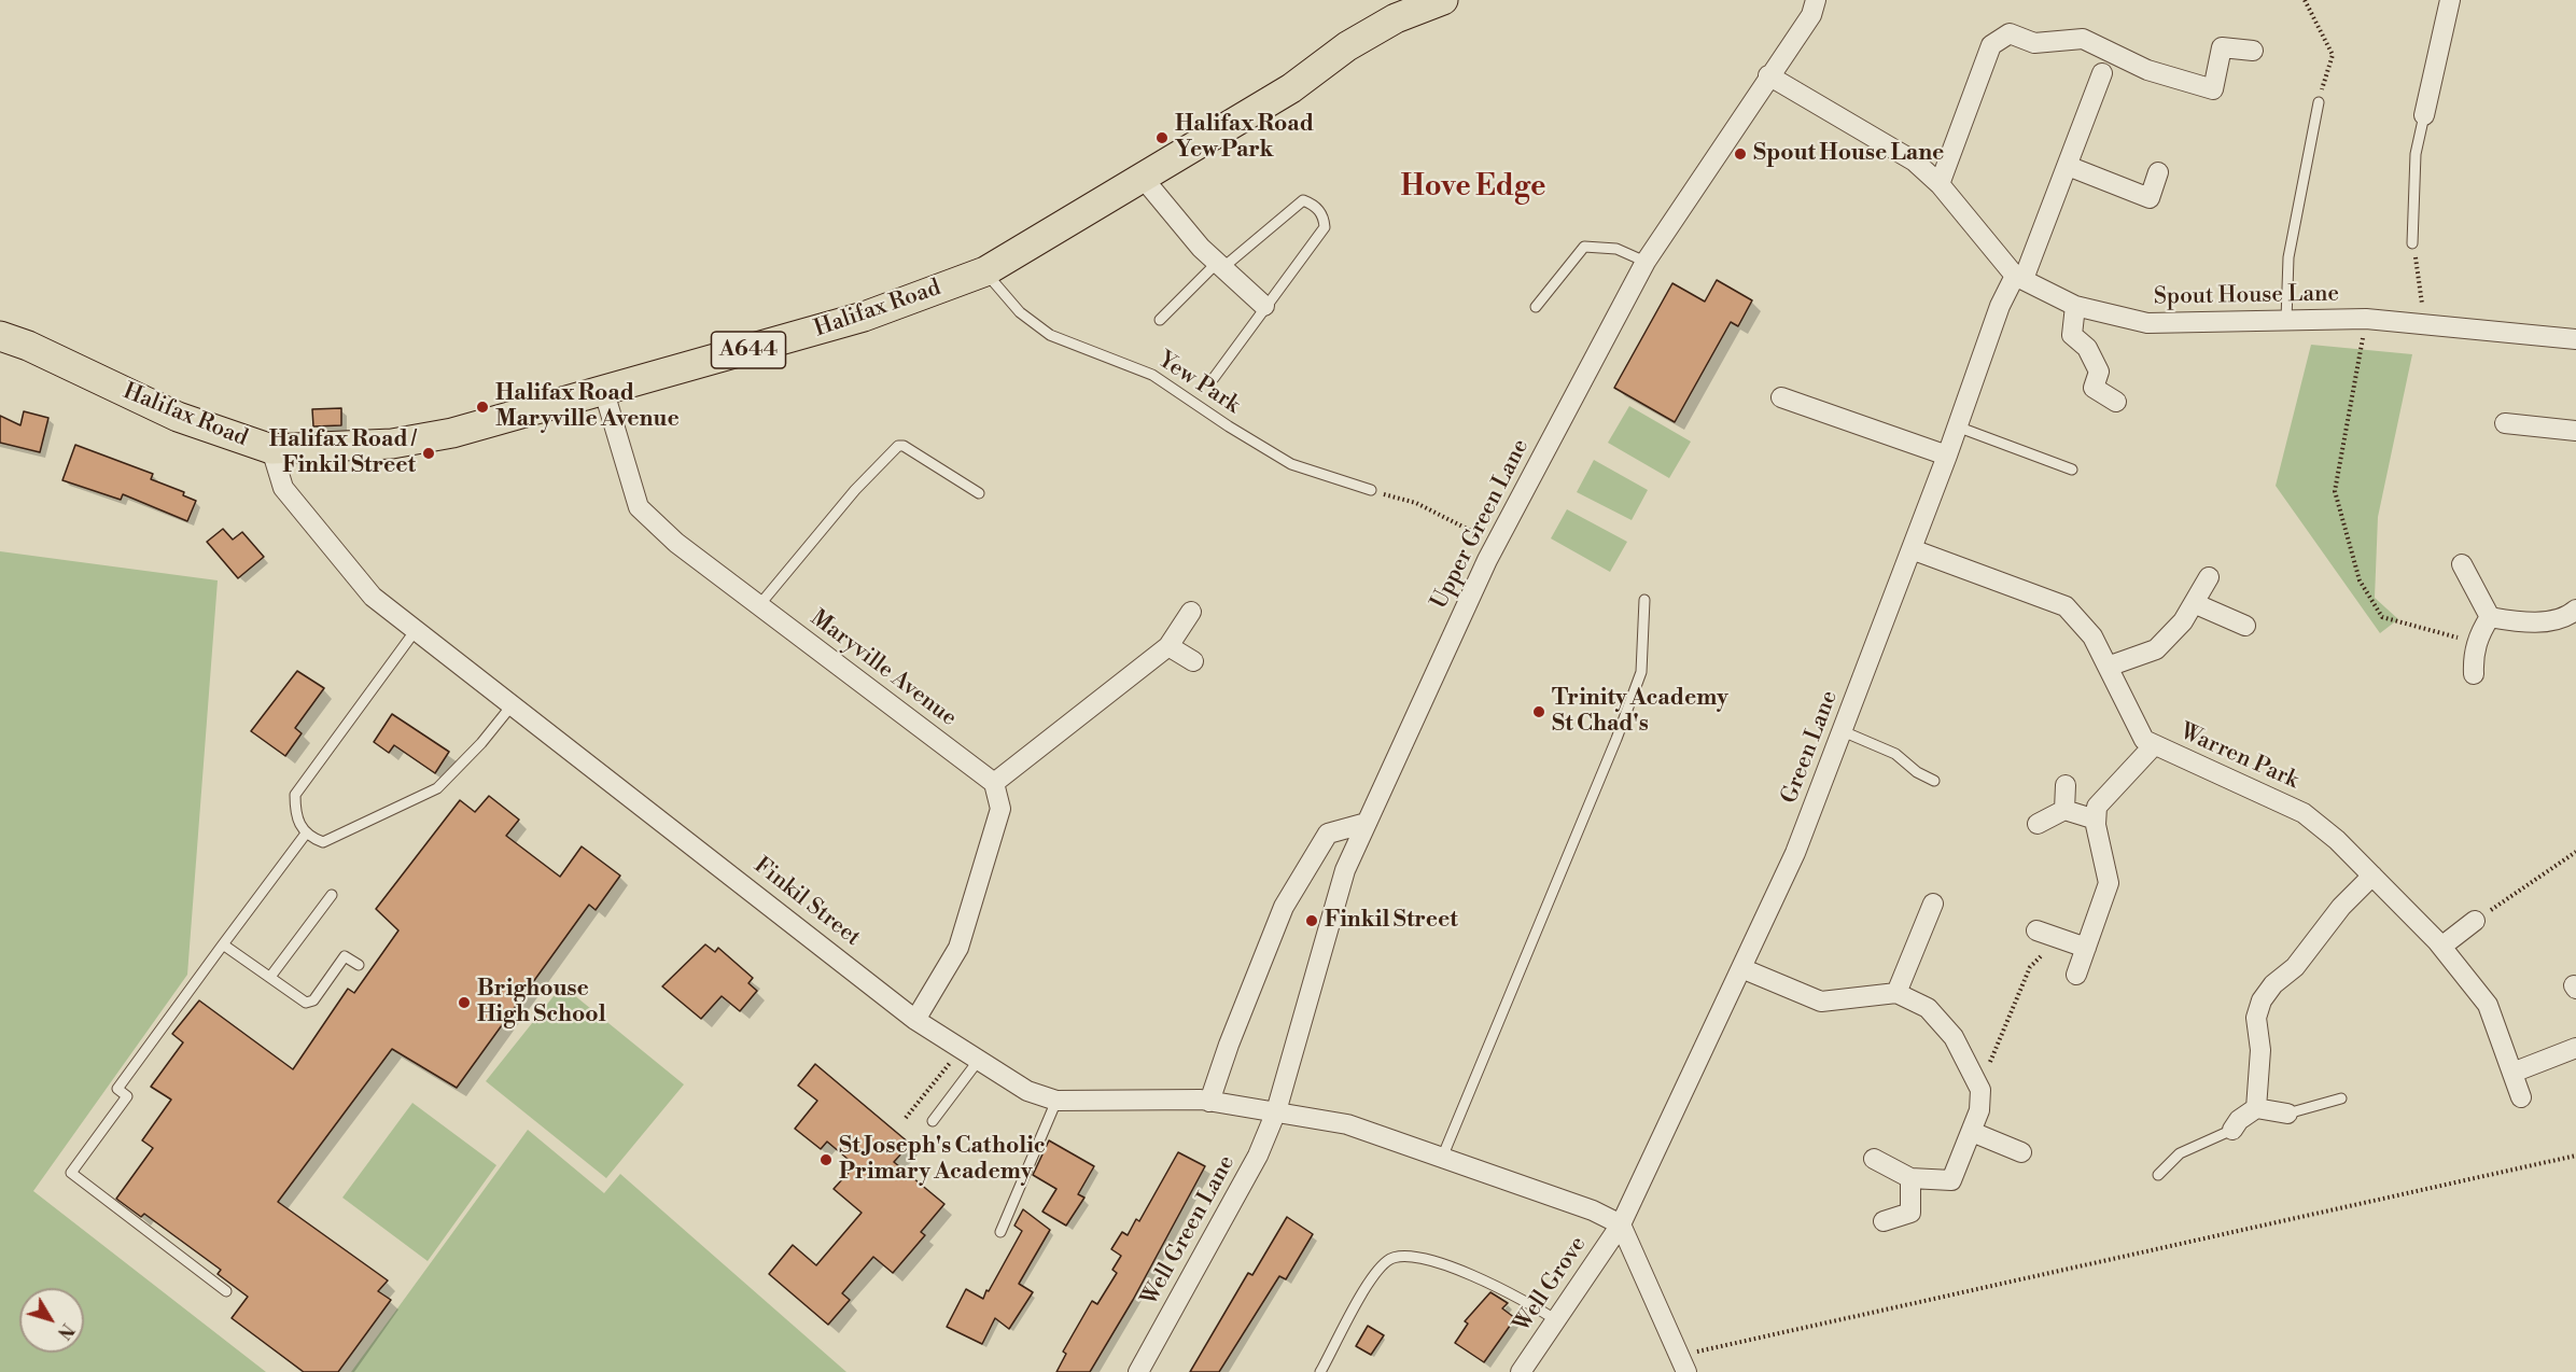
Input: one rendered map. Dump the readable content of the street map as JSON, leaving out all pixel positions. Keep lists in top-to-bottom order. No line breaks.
{"streets":{"main road":["Halifax Road","A644"],"street":["Spout House Lane","Upper Green Lane","Maryville Avenue","Green Lane","Warren Park","Finkil Street","Well Green Lane","Well Grove"],"lane":["Yew Park"]},"crossings":[["Spout House Lane","Upper Green Lane"],["Spout House Lane","Green Lane"],["Halifax Road","Yew Park"],["Halifax Road","Maryville Avenue"],["Halifax Road","Finkil Street"],["Upper Green Lane","Finkil Street"],["Upper Green Lane","Well Green Lane"],["Green Lane","Warren Park"],["Green Lane","Finkil Street"],["Green Lane","Well Grove"],["Finkil Street","Well Green Lane"],["Finkil Street","Well Grove"]],"districts":["Hove Edge"],"places":["Halifax Road Yew Park","Spout House Lane","Halifax Road Maryville Avenue","Halifax Road / Finkil Street","Trinity Academy St Chad's","Finkil Street","Brighouse High School","St Joseph's Catholic Primary Academy"],"north":"bottom right"}
